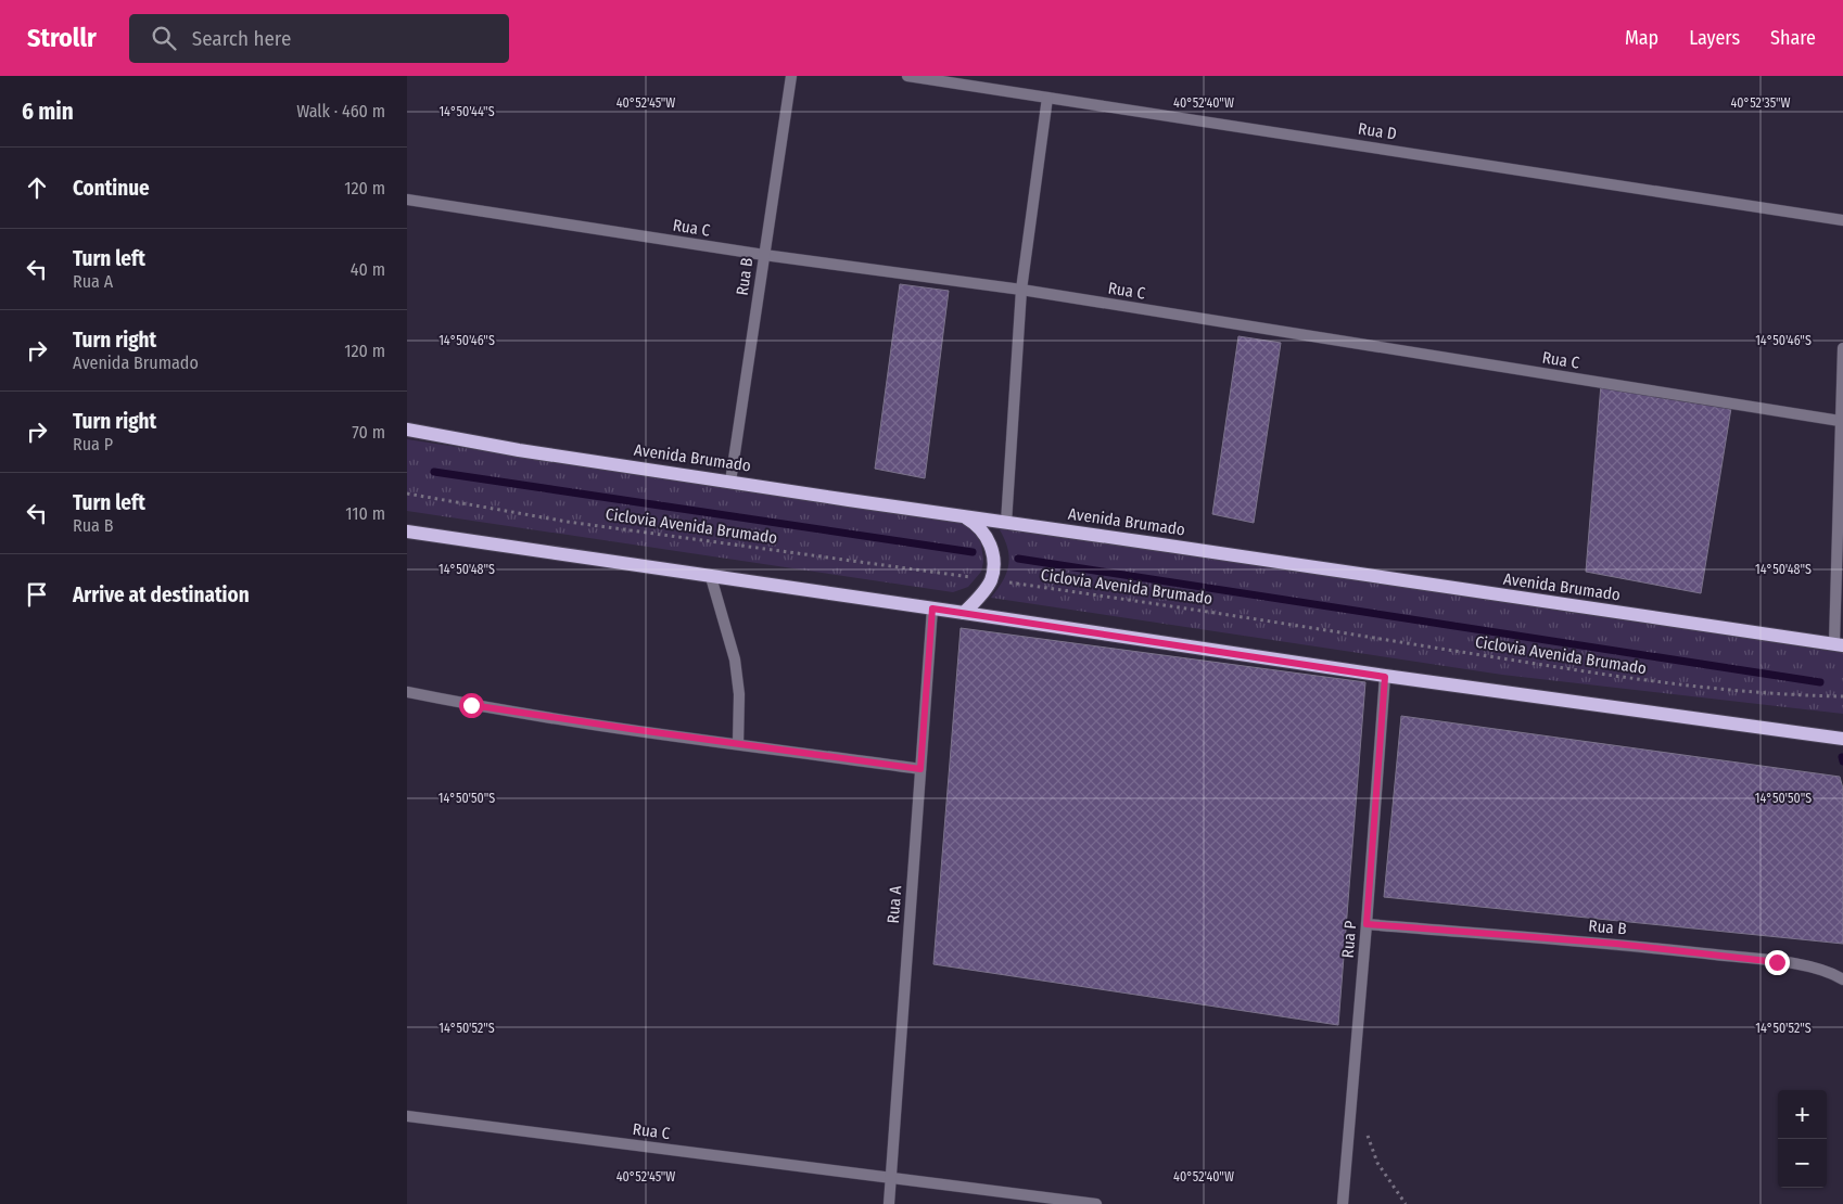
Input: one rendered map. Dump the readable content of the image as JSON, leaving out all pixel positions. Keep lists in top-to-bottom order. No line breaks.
{"streets":{"main road":["Avenida Brumado"],"street":["Rua D","Rua C","Rua B","Rua A","Rua P"],"path":["Ciclovia Avenida Brumado"]},"crossings":[["Rua C","Rua B"],["Rua C","Rua A"],["Rua B","Avenida Brumado"],["Rua B","Rua P"]],"page":{"header":"Strollr","search":"Search here","nav":["Map","Layers","Share"],"heading":["6 min","Walk · 460 m"],"list":[["Continue","120 m"],["Turn left","Rua A","40 m"],["Turn right","Avenida Brumado","120 m"],["Turn right","Rua P","70 m"],["Turn left","Rua B","110 m"],"Arrive at destination"],"map_buttons":["+","−"]},"coordinates":["40°52'45\"W","40°52'40\"W","40°52'35\"W","14°50'44\"S","14°50'46\"S","14°50'48\"S","14°50'50\"S","14°50'52\"S"]}
